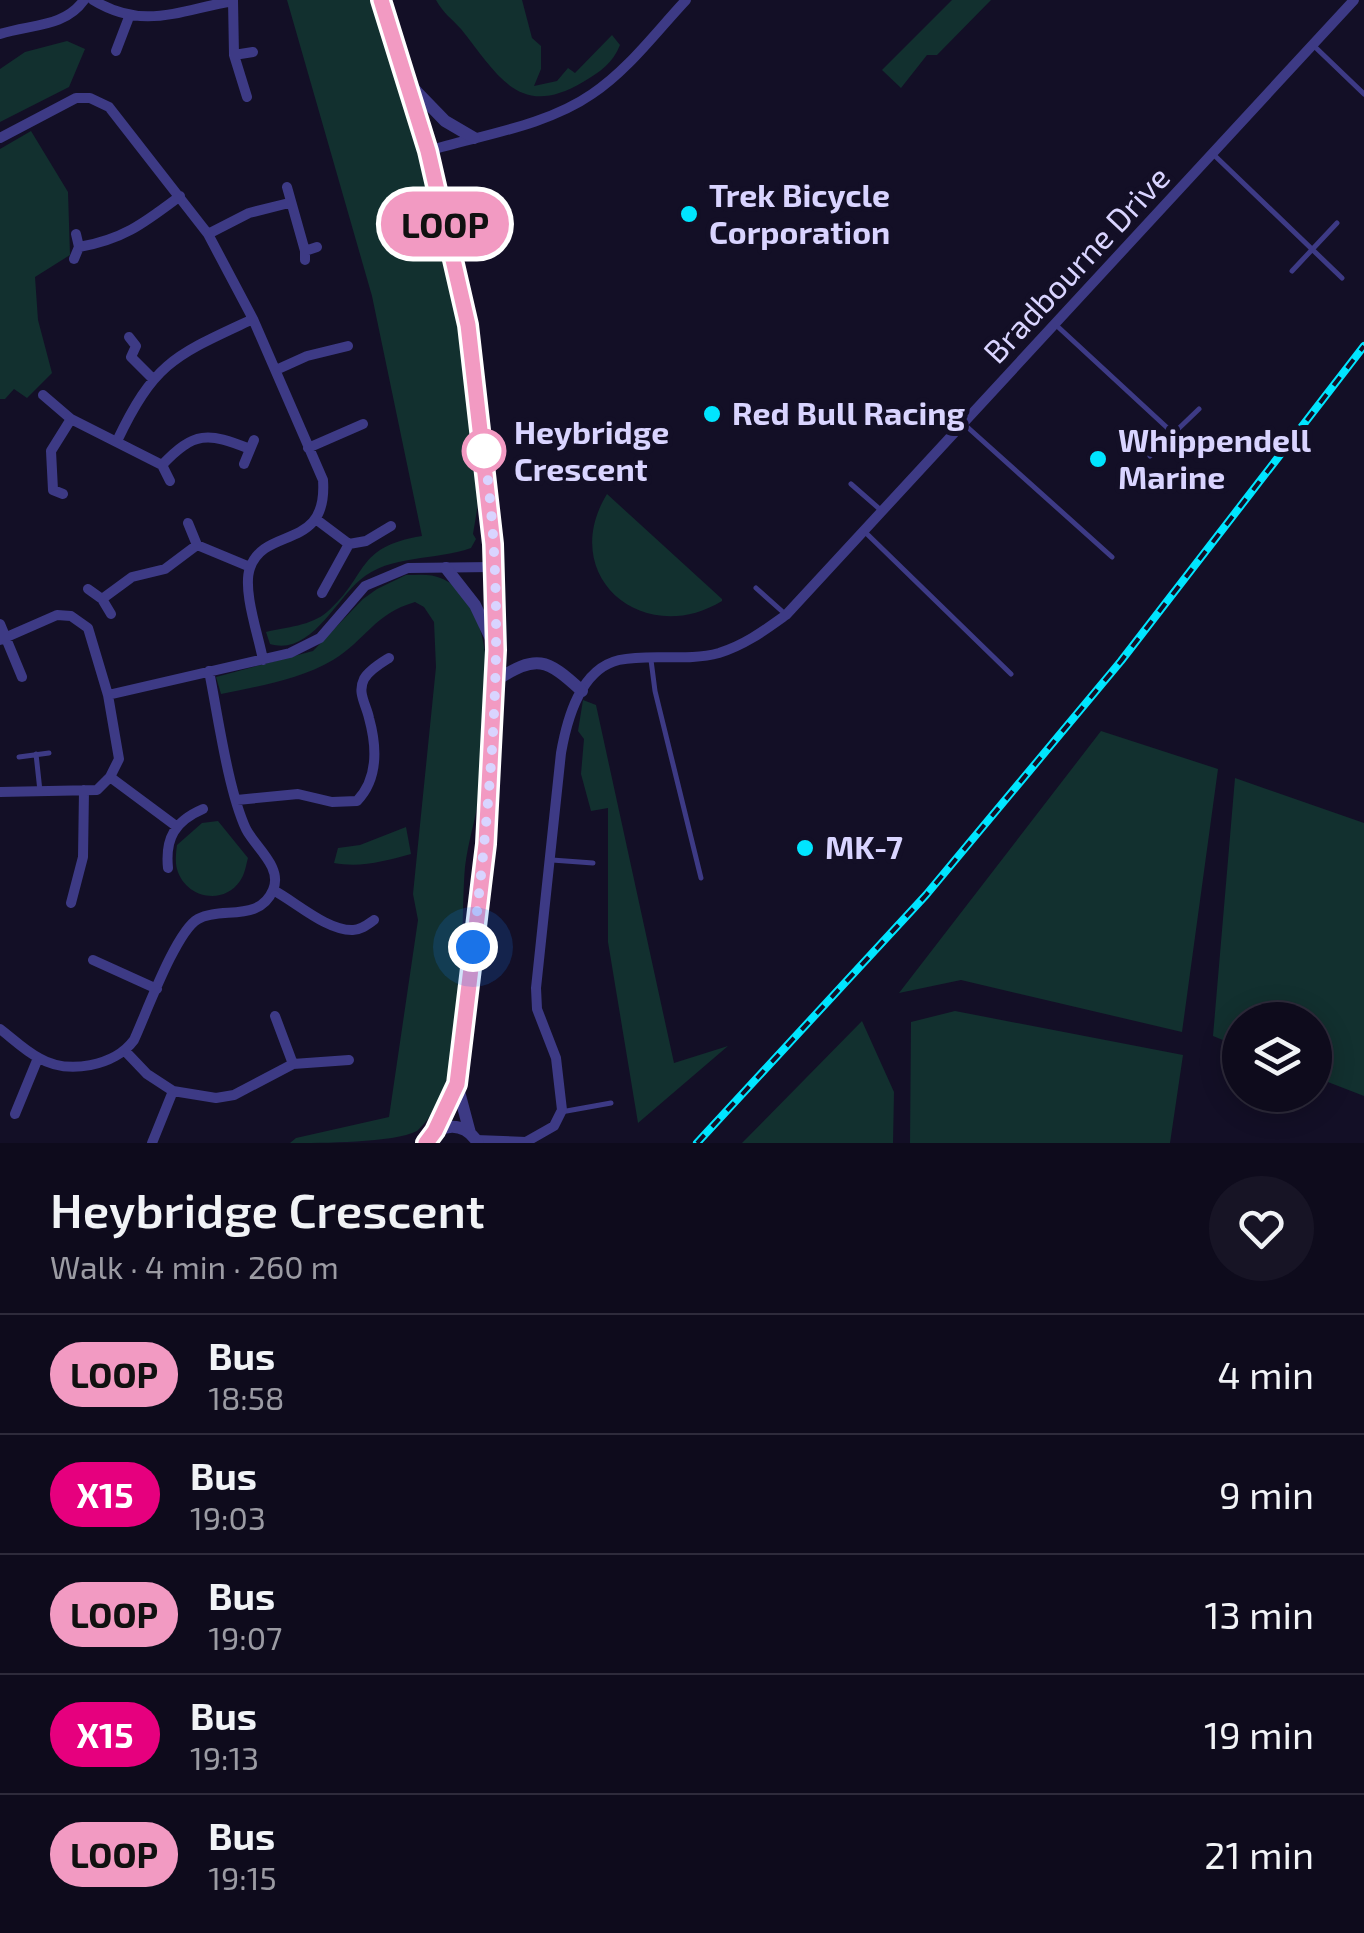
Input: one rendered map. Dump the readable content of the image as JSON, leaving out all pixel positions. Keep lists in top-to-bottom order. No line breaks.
{"streets":{"street":["Bradbourne Drive"]},"places":["Trek Bicycle Corporation","Red Bull Racing","Heybridge Crescent","Whippendell Marine","MK-7"],"lines":["bus line LOOP"],"page":{"on_map":"LOOP","heading":["Heybridge Crescent","Walk · 4 min · 260 m"],"list":[{"mark":"LOOP","name":"Bus","note":"18:58","value":"4 min"},{"mark":"X15","name":"Bus","note":"19:03","value":"9 min"},{"mark":"LOOP","name":"Bus","note":"19:07","value":"13 min"},{"mark":"X15","name":"Bus","note":"19:13","value":"19 min"},{"mark":"LOOP","name":"Bus","note":"19:15","value":"21 min"}]}}
